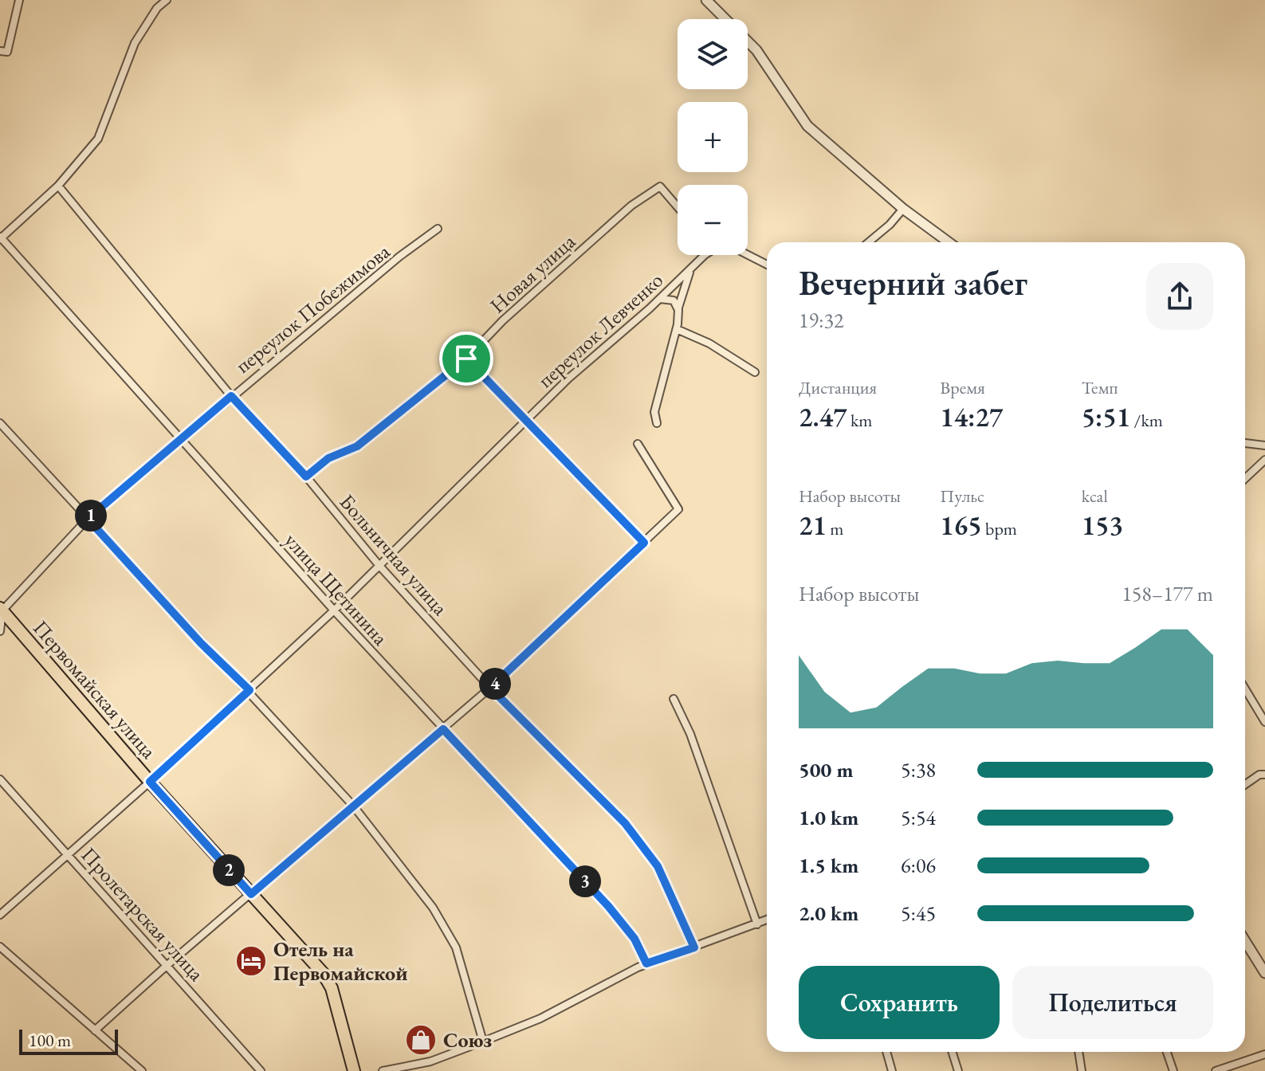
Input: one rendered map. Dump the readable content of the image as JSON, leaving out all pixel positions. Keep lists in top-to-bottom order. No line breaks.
{"streets":{"main road":["Первомайская улица"],"street":["Новая улица","переулок Побежимова","переулок Левченко","Больничная улица","улица Щетинина","Пролетарская улица"]},"crossings":[["Новая улица","Больничная улица"],["переулок Побежимова","Больничная улица"],["переулок Побежимова","улица Щетинина"],["переулок Побежимова","Первомайская улица"],["переулок Левченко","Больничная улица"],["переулок Левченко","улица Щетинина"],["переулок Левченко","Первомайская улица"],["переулок Левченко","Пролетарская улица"]],"places":{"hotel":["Отель на Первомайской"],"shop":["Союз"]},"scale_bar":"100 m","page":{"map_buttons":["+","−"],"heading":["Вечерний забег","19:32"],"stats":[["Дистанция","2.47 km"],["Время","14:27"],["Темп","5:51 /km"],["Набор высоты","21 m"],["Пульс","165 bpm"],["kcal","153"]],"pins":["1","4","2","3"],"chart":["Набор высоты","158–177 m"],"list":[{"name":"500 m","note":"5:38"},{"name":"1.0 km","note":"5:54"},{"name":"1.5 km","note":"6:06"},{"name":"2.0 km","note":"5:45"}],"buttons":["Сохранить","Поделиться"],"scale":"100 m"}}
